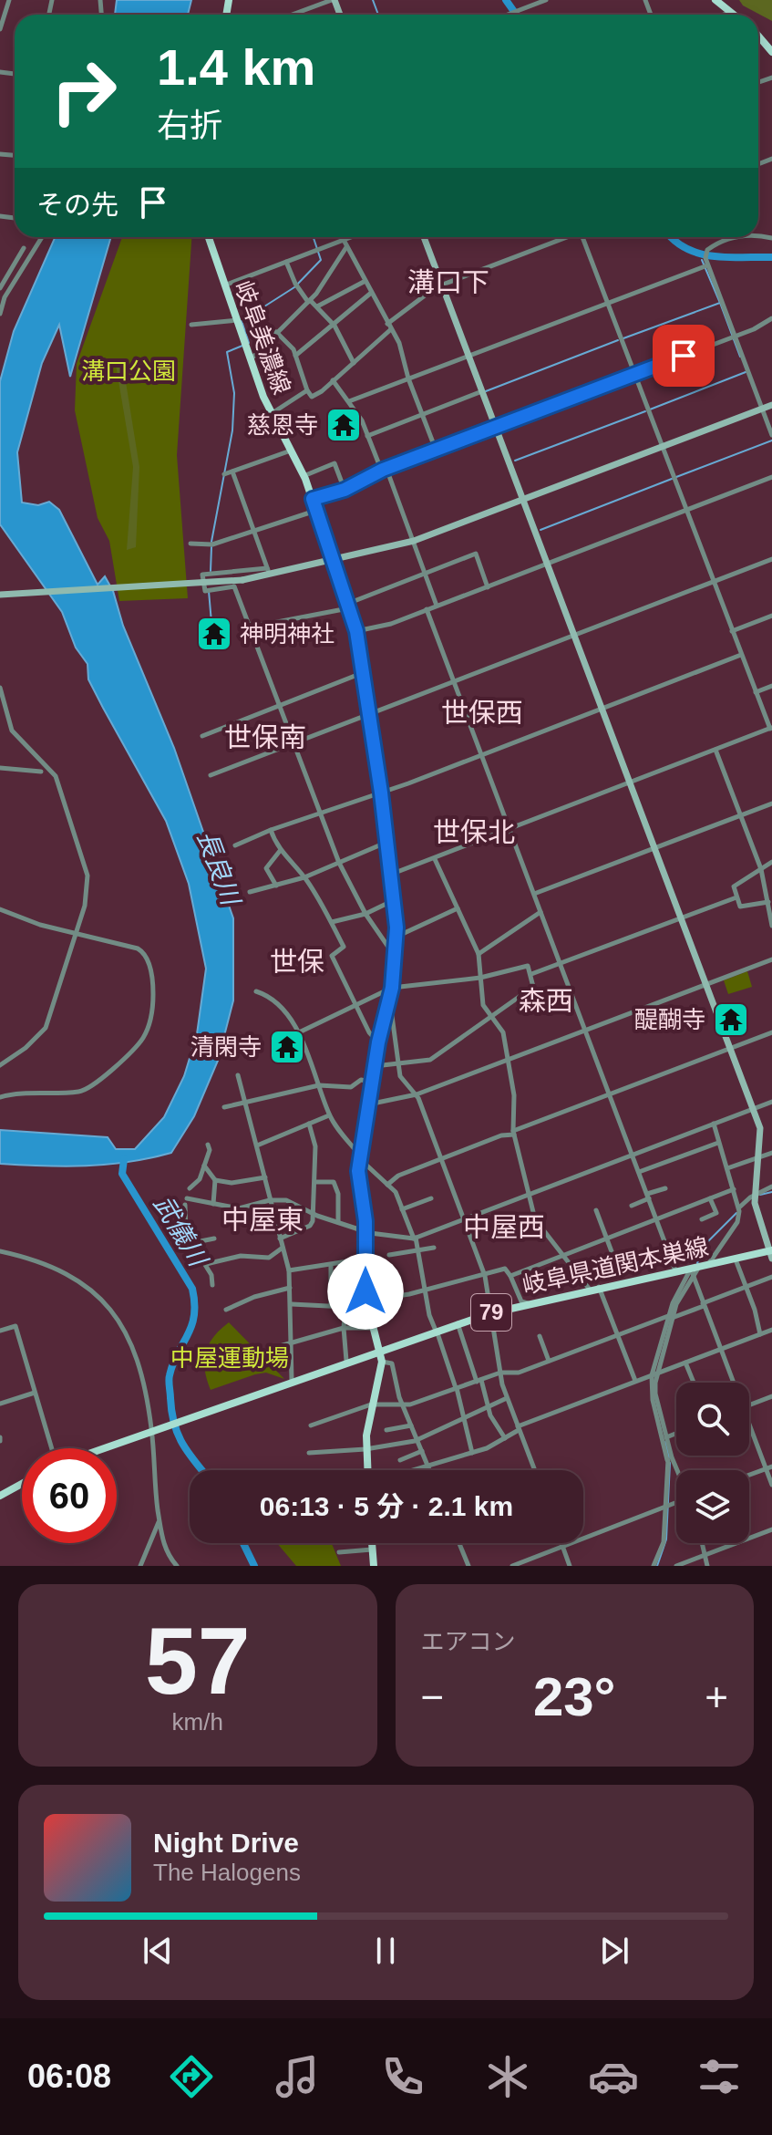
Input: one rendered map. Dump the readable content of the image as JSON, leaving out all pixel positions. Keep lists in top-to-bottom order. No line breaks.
{"streets":{"main road":["岐阜美濃線","岐阜県道関本巣線","79"]},"crossings":[["岐阜美濃線","岐阜県道関本巣線"],["岐阜県道関本巣線","79"]],"districts":["溝口下","世保西","世保南","世保北","世保","森西","中屋東","中屋西"],"water":["長良川","武儀川"],"parks":["溝口公園","中屋運動場"],"places":{"temple":["慈恩寺","神明神社","醍醐寺","清閑寺"]},"page":{"turn":["1.4 km","右折"],"then":"その先","limit":"60","trip":"06:13 · 5 分 · 2.1 km","tile":[["57","km/h"],"エアコン"],"heat":["−","23°","+"],"song":["Night Drive","The Halogens"],"tabs":"06:08"}}
